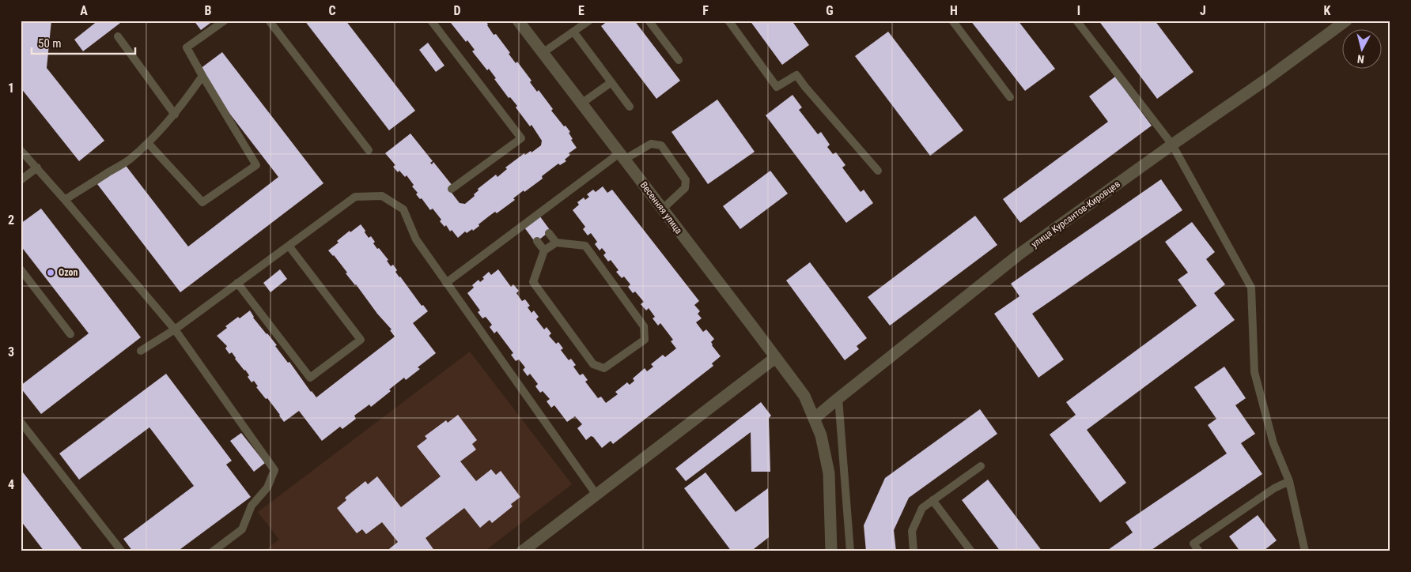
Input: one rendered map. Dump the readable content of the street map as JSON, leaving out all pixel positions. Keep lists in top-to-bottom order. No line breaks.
{"streets":{"street":["Весенняя улица","улица Курсантов-Кировцев"]},"crossings":[["Весенняя улица","улица Курсантов-Кировцев"]],"places":["Ozon"],"scale_bar":"50 m","north":"bottom","grid":{"columns":["A","B","C","D","E","F","G","H","I","J","K"],"rows":["1","2","3","4"]}}
